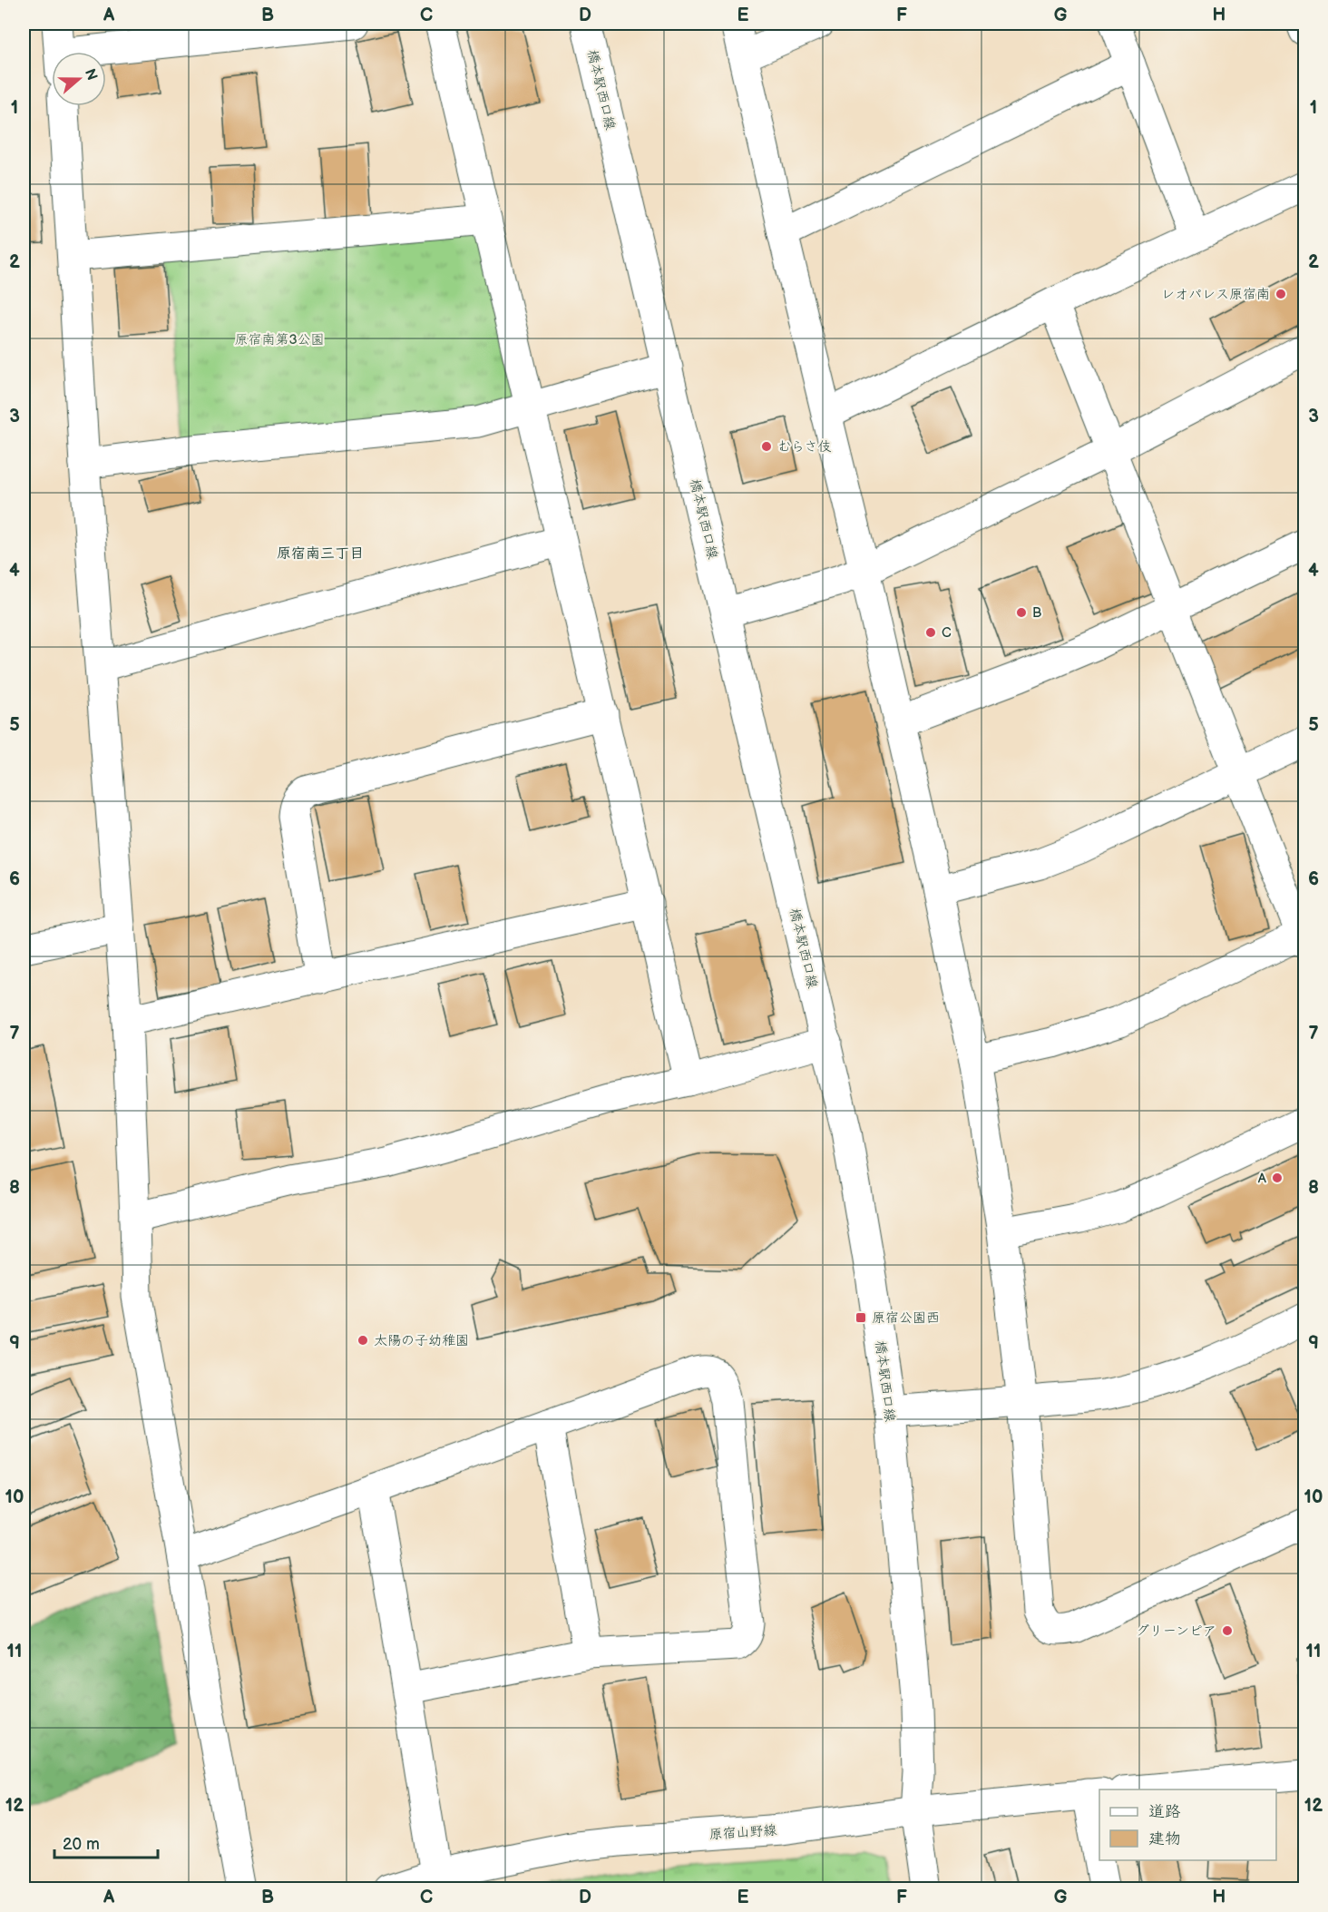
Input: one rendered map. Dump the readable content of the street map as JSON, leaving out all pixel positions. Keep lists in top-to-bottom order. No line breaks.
{"streets":{"street":["橋本駅西口線","原宿山野線"]},"crossings":[["橋本駅西口線","原宿山野線"]],"districts":["原宿南三丁目"],"parks":["原宿南第3公園"],"places":{"other":["レオパレス原宿南","むらさ伎","B","C","A","太陽の子幼稚園","グリーンピア"],"transit":["原宿公園西"]},"legend":["道路","建物"],"scale_bar":"20 m","north":"right","grid":{"columns":["A","B","C","D","E","F","G","H"],"rows":["1","2","3","4","5","6","7","8","9","10","11","12"]}}
